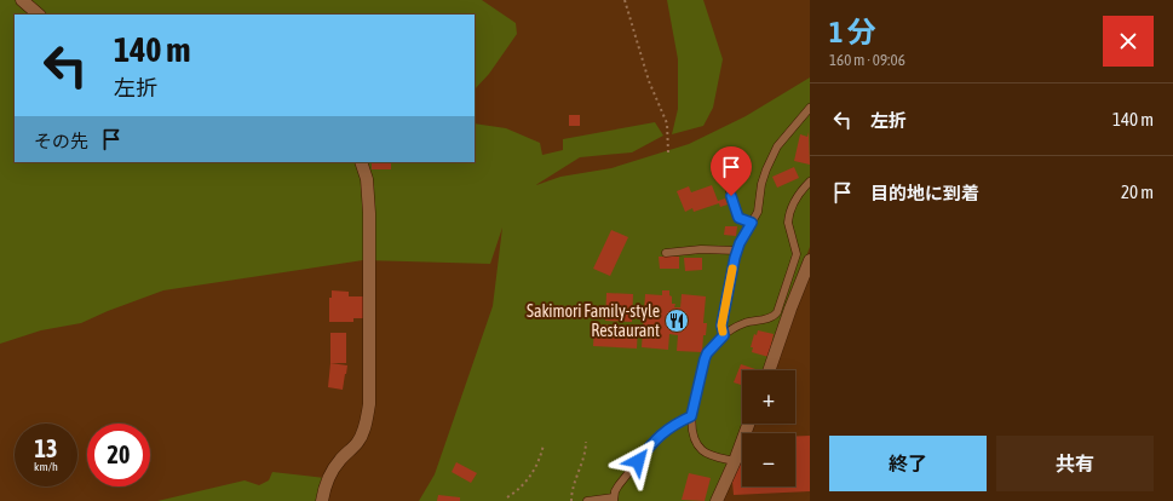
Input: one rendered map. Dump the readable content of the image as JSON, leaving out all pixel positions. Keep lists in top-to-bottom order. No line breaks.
{"places":{"restaurant":["Sakimori Family-style Restaurant"]},"page":{"heading":["1 分","160 m · 09:06"],"turn":["140 m","左折"],"list":[{"name":"左折","value":"140 m"},{"name":"目的地に到着","value":"20 m"}],"then":"その先","map_buttons":["+","−"],"speed":"13 km/h","limit":"20","buttons":["終了","共有"]}}
